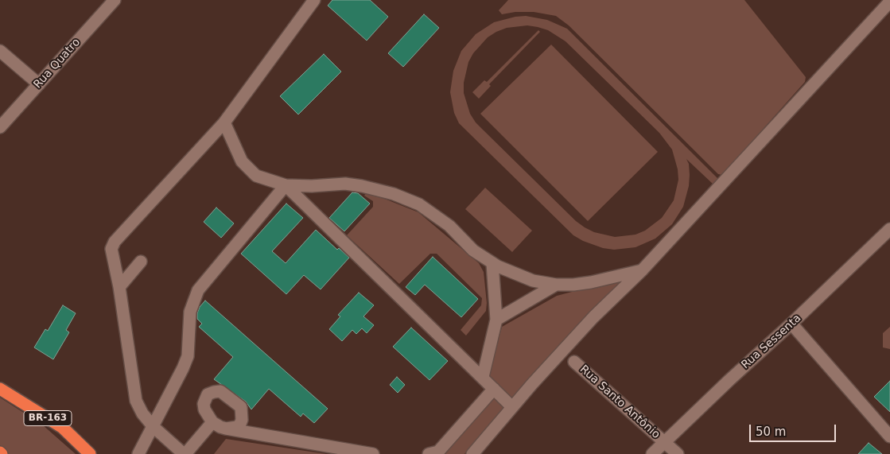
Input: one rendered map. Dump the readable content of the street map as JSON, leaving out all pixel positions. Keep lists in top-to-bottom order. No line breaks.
{"streets":{"highway":["BR-163"],"street":["Rua Quatro","Rua Sessenta","Rua Santo Antônio"]},"crossings":[["Rua Sessenta","Rua Santo Antônio"]],"scale_bar":"50 m"}
